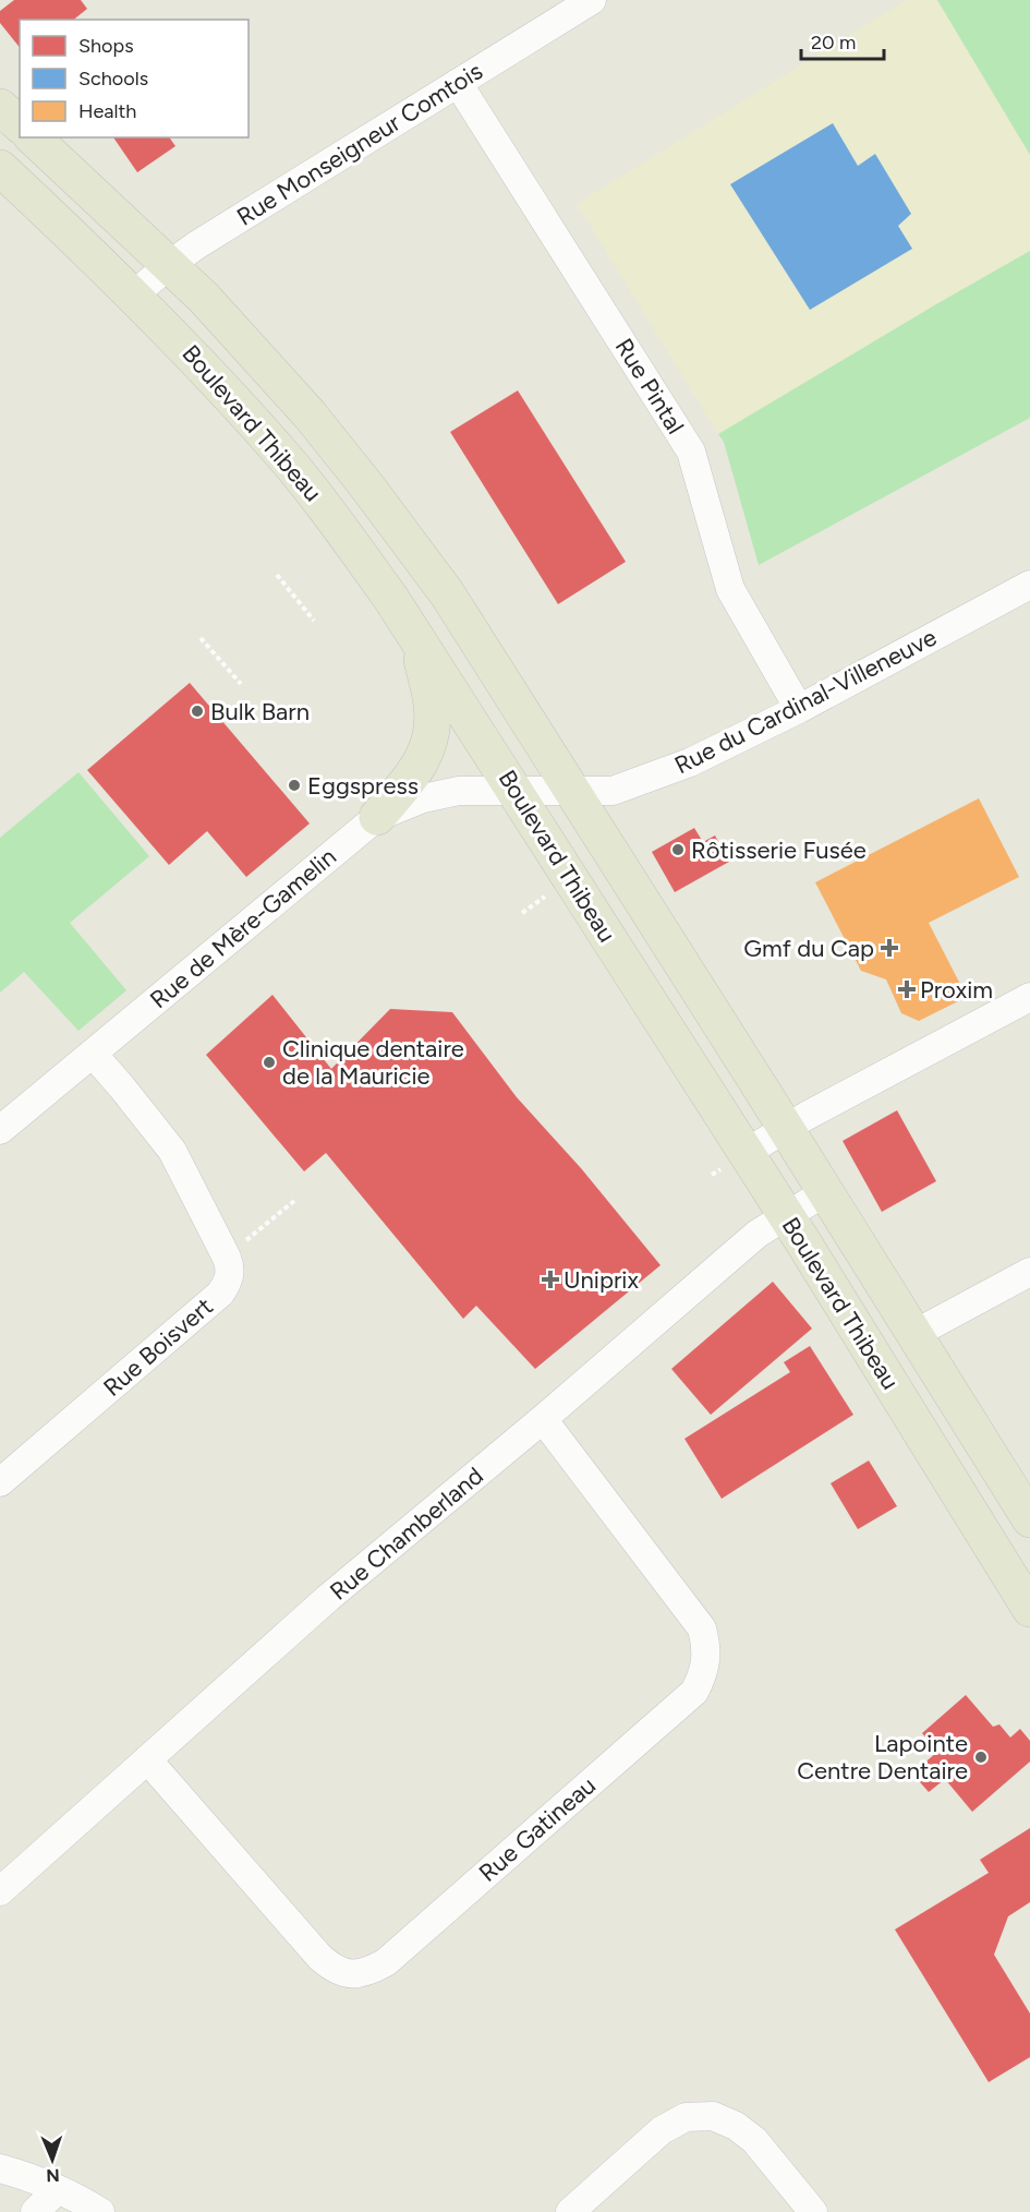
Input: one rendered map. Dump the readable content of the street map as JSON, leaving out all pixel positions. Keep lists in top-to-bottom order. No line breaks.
{"streets":{"main road":["Boulevard Thibeau"],"street":["Rue Monseigneur Comtois","Rue Pintal","Rue du Cardinal-Villeneuve","Rue de Mère-Gamelin","Rue Boisvert","Rue Chamberland","Rue Gatineau"]},"crossings":[["Rue Monseigneur Comtois","Rue Pintal"],["Rue Monseigneur Comtois","Boulevard Thibeau"],["Rue Pintal","Rue du Cardinal-Villeneuve"],["Boulevard Thibeau","Rue du Cardinal-Villeneuve"],["Boulevard Thibeau","Rue de Mère-Gamelin"],["Boulevard Thibeau","Rue Chamberland"],["Rue du Cardinal-Villeneuve","Rue de Mère-Gamelin"],["Rue Chamberland","Rue Gatineau"]],"places":{"other":["Bulk Barn","Eggspress","Rôtisserie Fusée","Clinique dentaire de la Mauricie","Lapointe Centre Dentaire"],"health":["Gmf du Cap","Proxim","Uniprix"]},"legend":["Shops","Schools","Health"],"scale_bar":"20 m","north":"bottom"}
